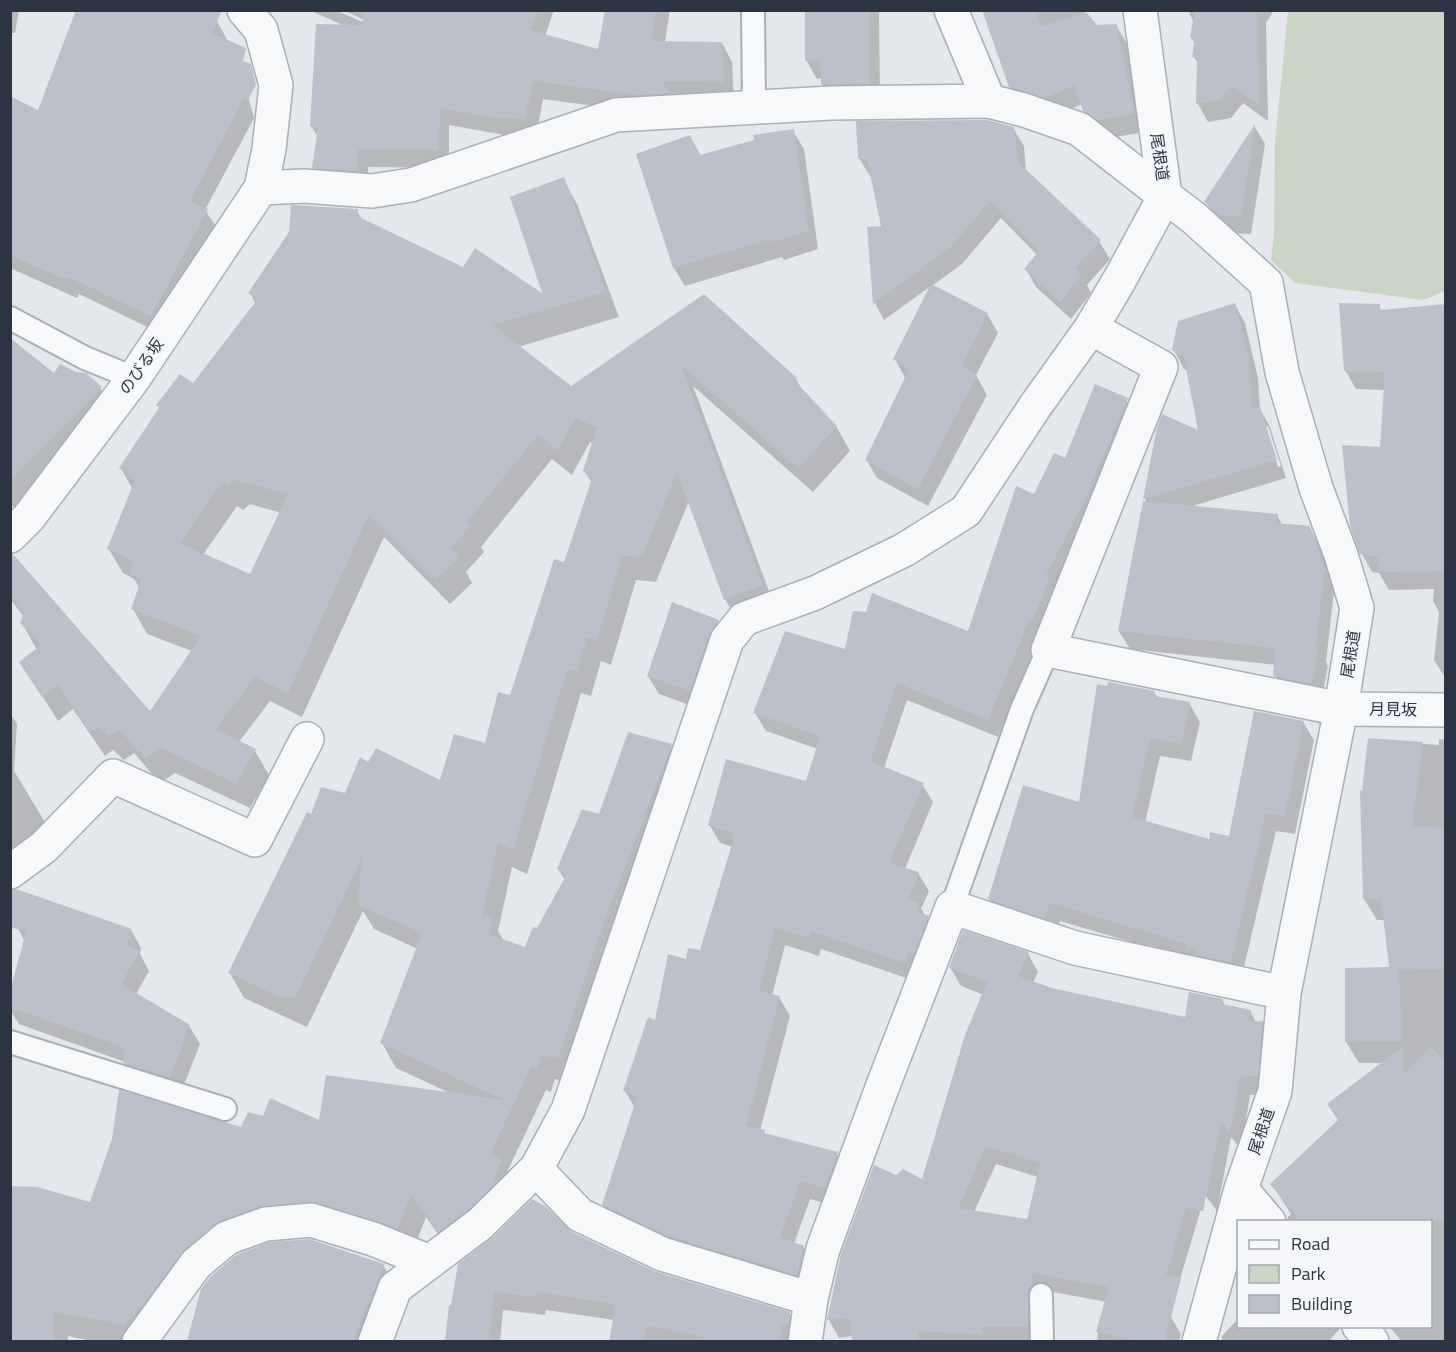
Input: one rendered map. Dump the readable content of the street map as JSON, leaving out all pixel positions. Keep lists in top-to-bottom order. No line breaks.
{"streets":{"street":["尾根道","のびる坂","月見坂"]},"crossings":[["尾根道","月見坂"]],"legend":["Road","Park","Building"]}
